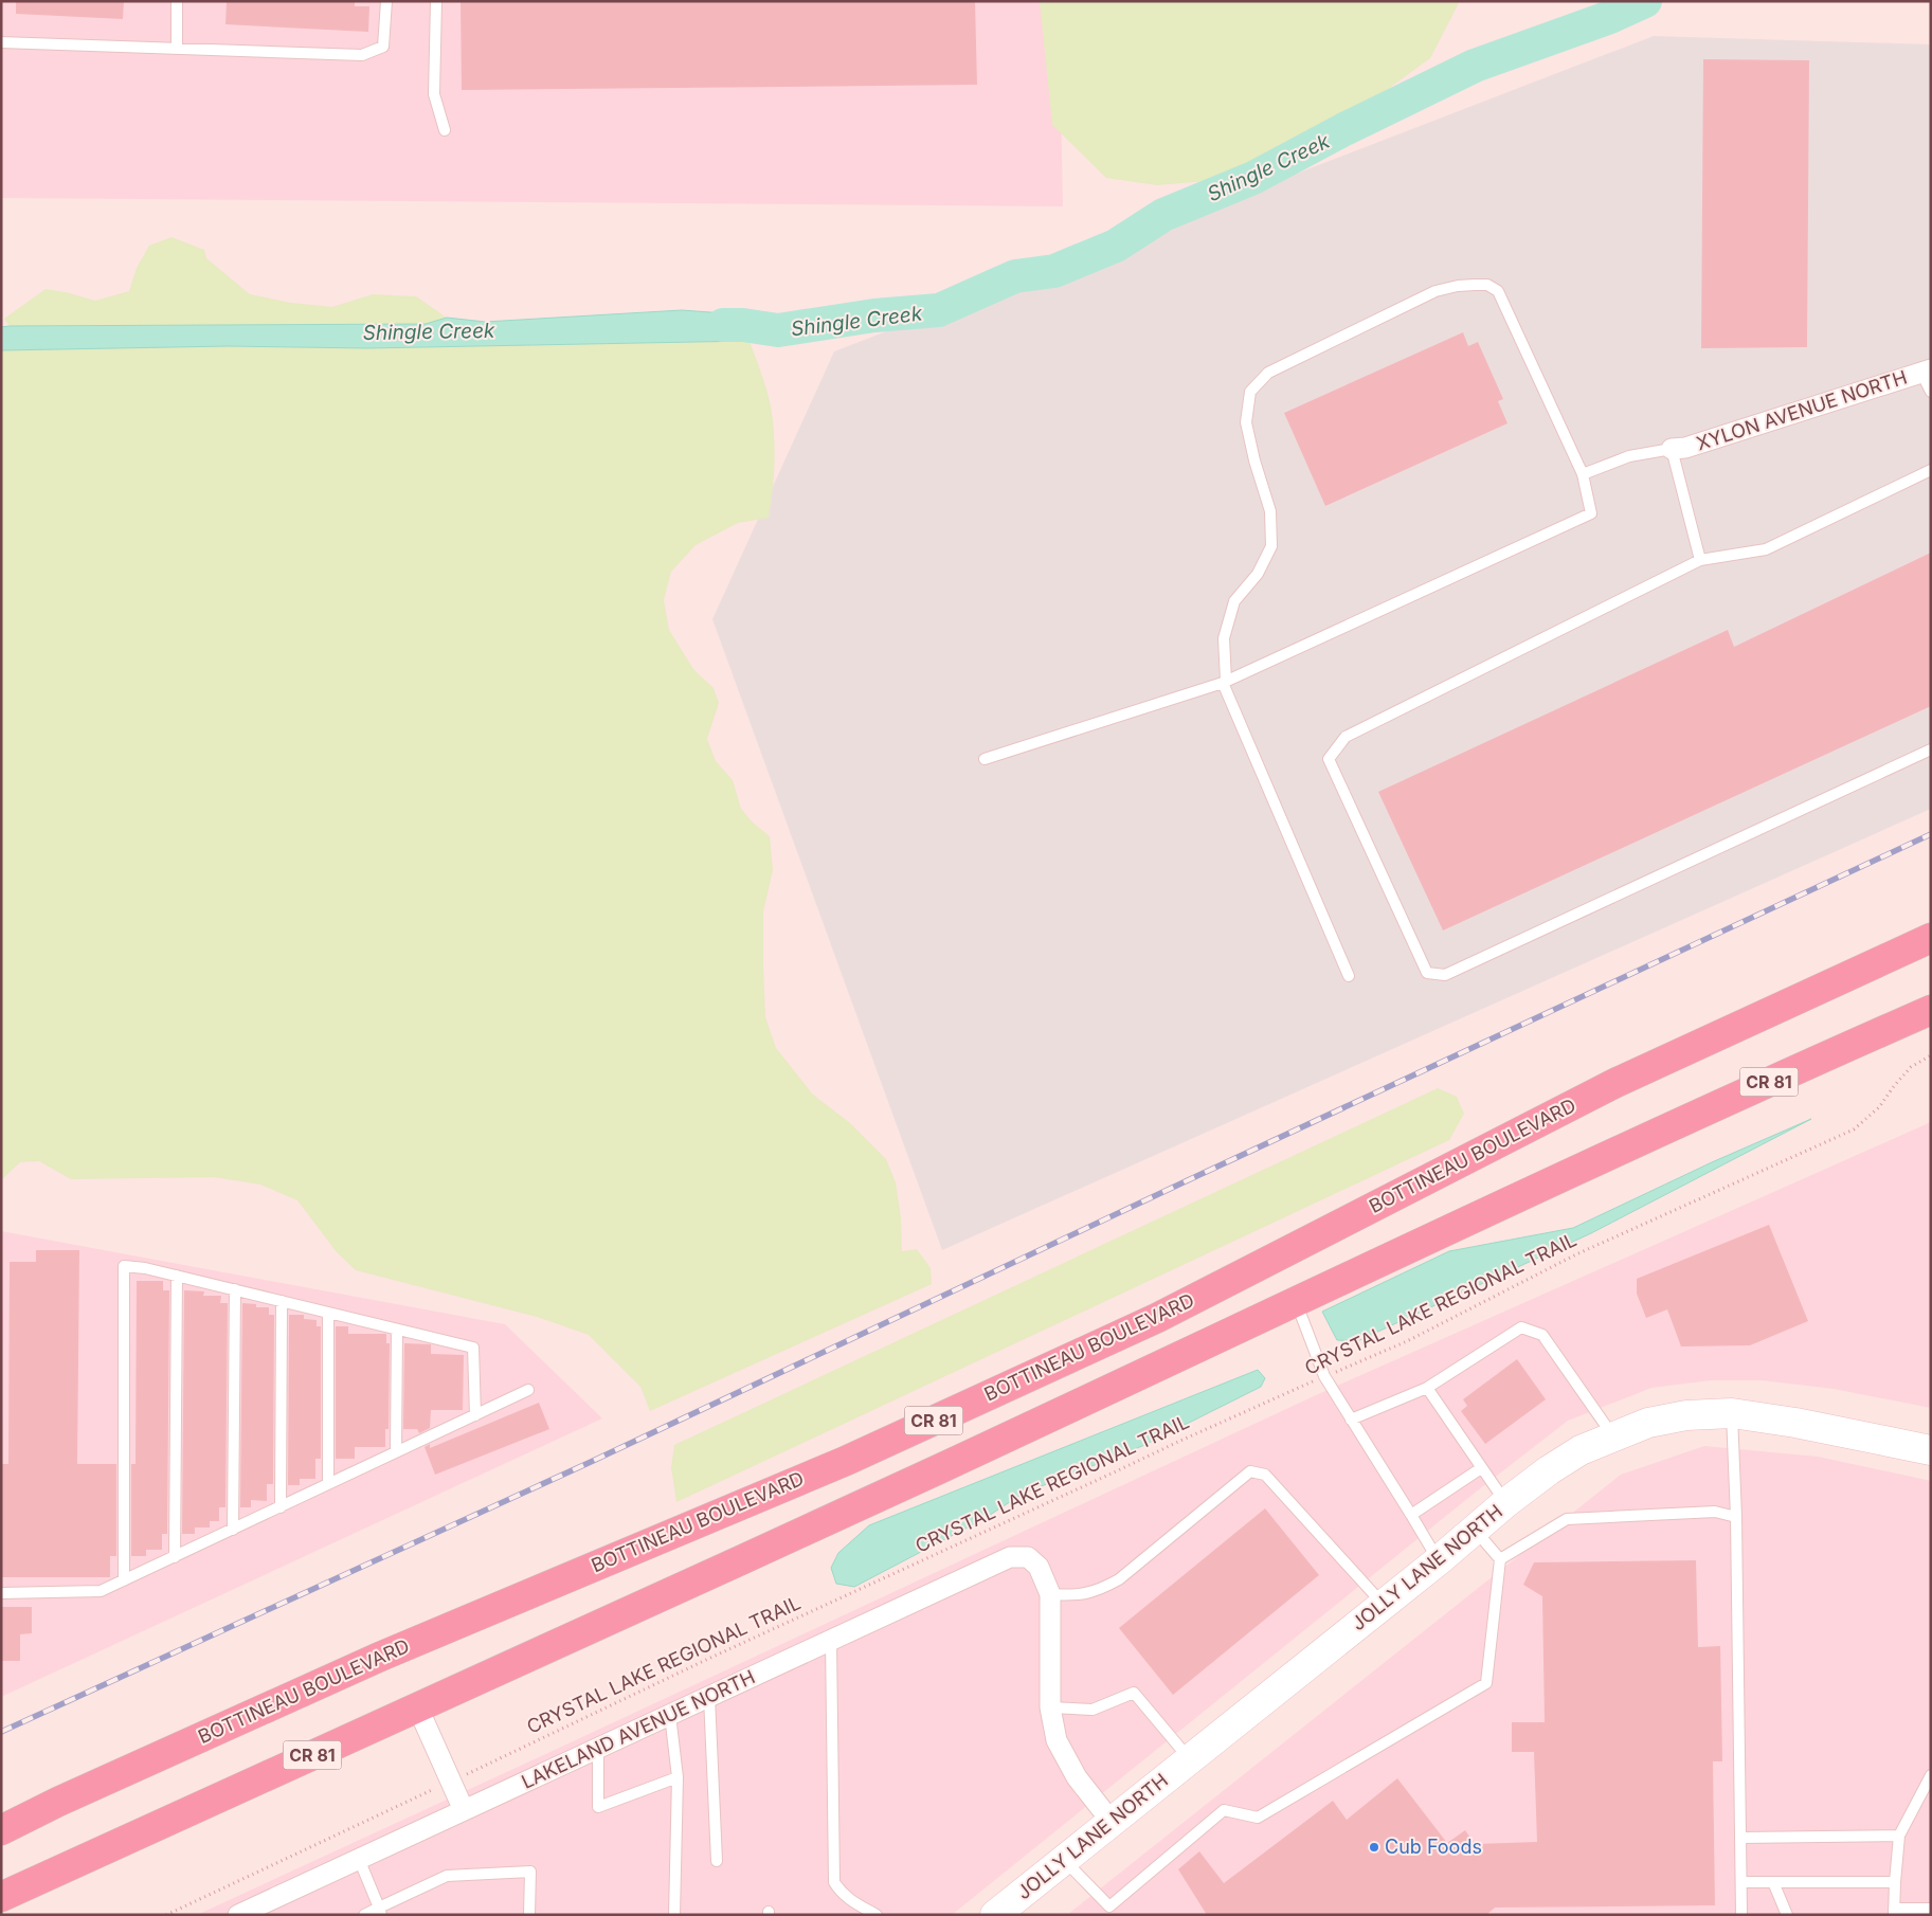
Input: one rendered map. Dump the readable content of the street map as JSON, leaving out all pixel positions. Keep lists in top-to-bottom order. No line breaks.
{"streets":{"highway":["CR 81","BOTTINEAU BOULEVARD"],"street":["XYLON AVENUE NORTH","JOLLY LANE NORTH","LAKELAND AVENUE NORTH"],"path":["CRYSTAL LAKE REGIONAL TRAIL"]},"water":["Shingle Creek"],"places":["Cub Foods"]}
